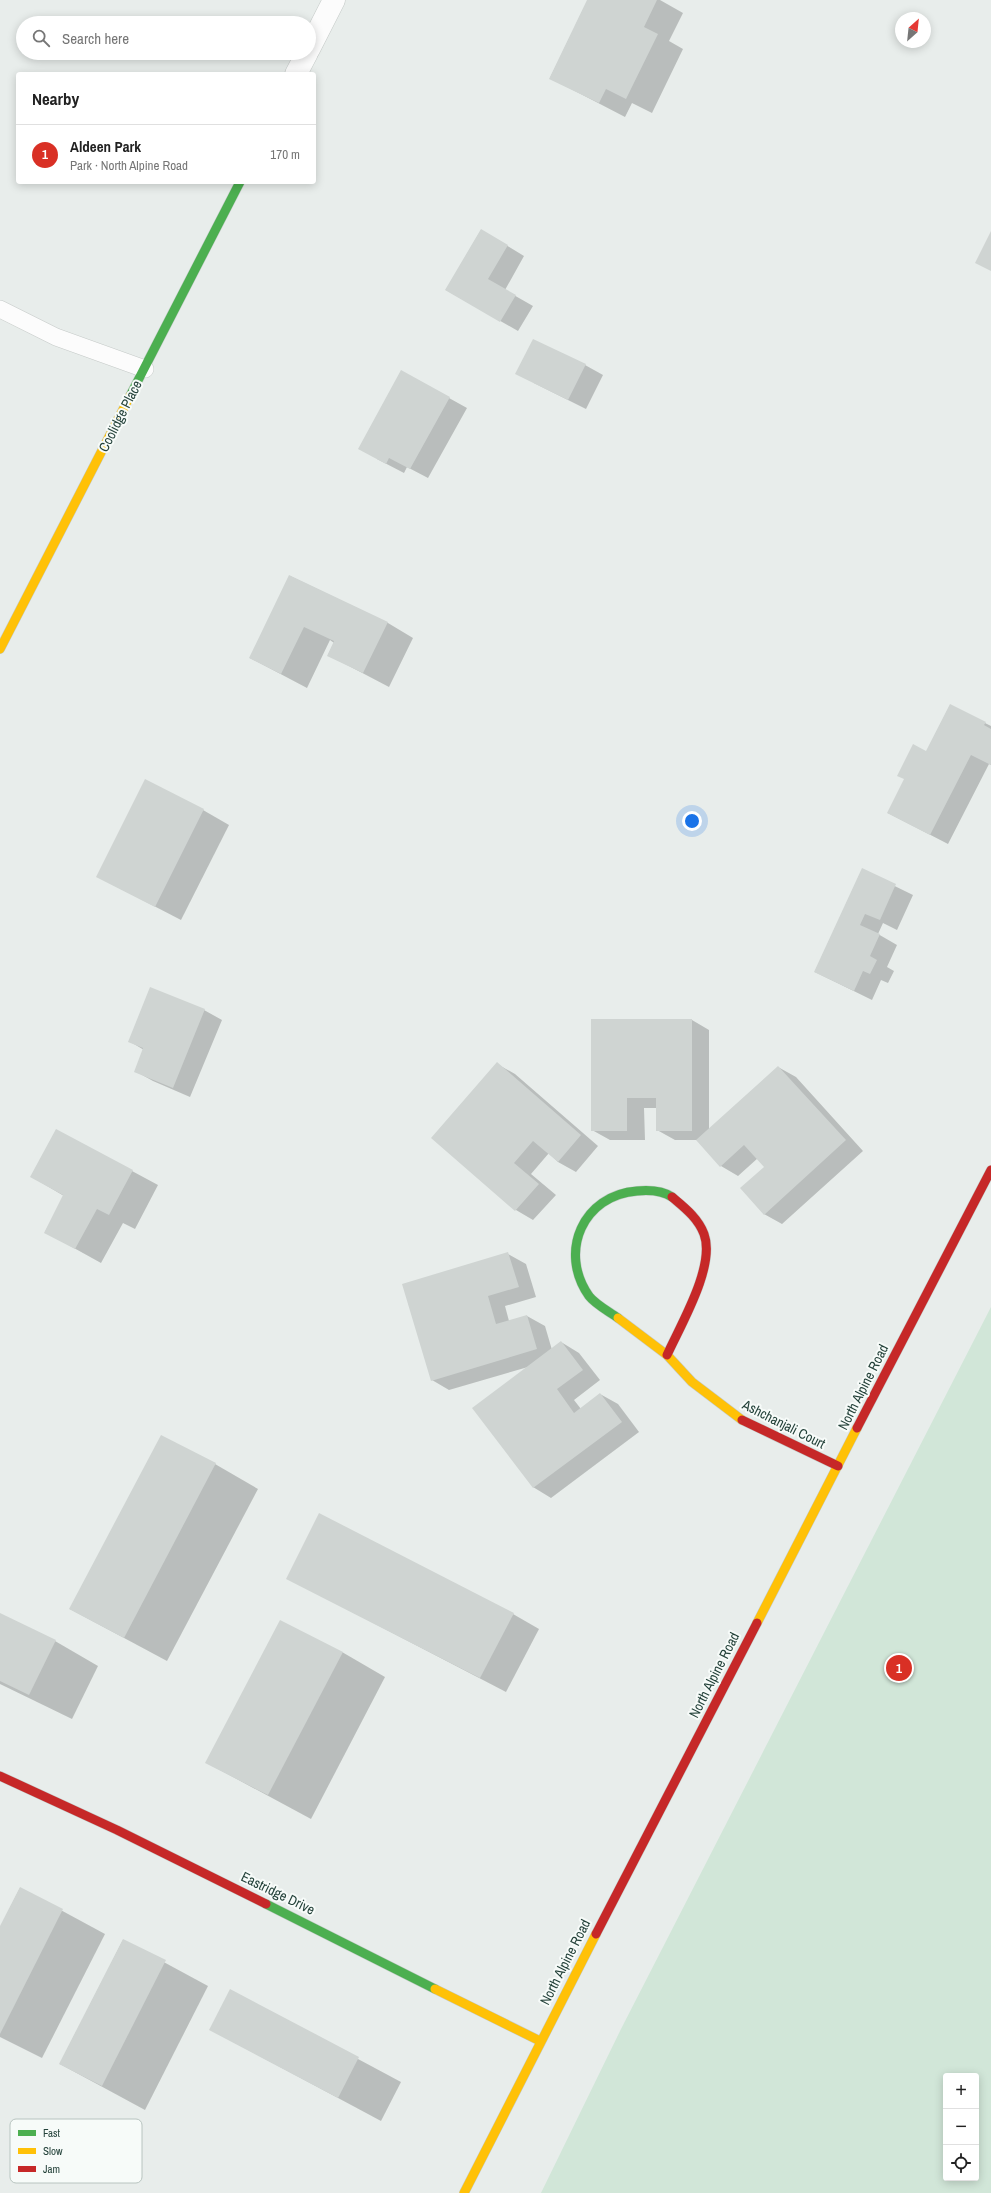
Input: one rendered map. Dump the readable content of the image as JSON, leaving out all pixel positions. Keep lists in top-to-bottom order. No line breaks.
{"streets":{"street":["Coolidge Place","North Alpine Road","Ashchanjali Court","Eastridge Drive"]},"crossings":[["North Alpine Road","Ashchanjali Court"],["North Alpine Road","Eastridge Drive"]],"legend":["Fast","Slow","Jam"],"north":"top right","page":{"search":"Search here","heading":"Nearby","list":[{"mark":"1","name":"Aldeen Park","note":"Park · North Alpine Road","value":"170 m"}],"pins":"1","map_buttons":["+","−"]}}
